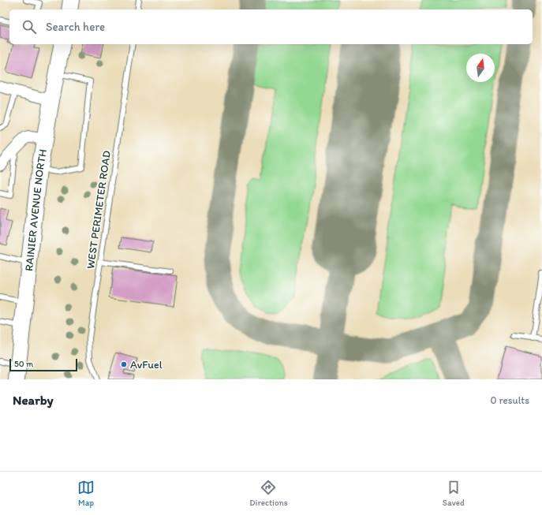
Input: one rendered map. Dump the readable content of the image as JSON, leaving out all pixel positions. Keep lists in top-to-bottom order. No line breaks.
{"streets":{"main road":["RAINIER AVENUE NORTH"],"lane":["WEST PERIMETER ROAD"]},"places":["AvFuel"],"scale_bar":"50 m","north":"top","page":{"search":"Search here","scale":"50 m","heading":["Nearby","0 results"],"nav":["Map","Directions","Saved"]}}
